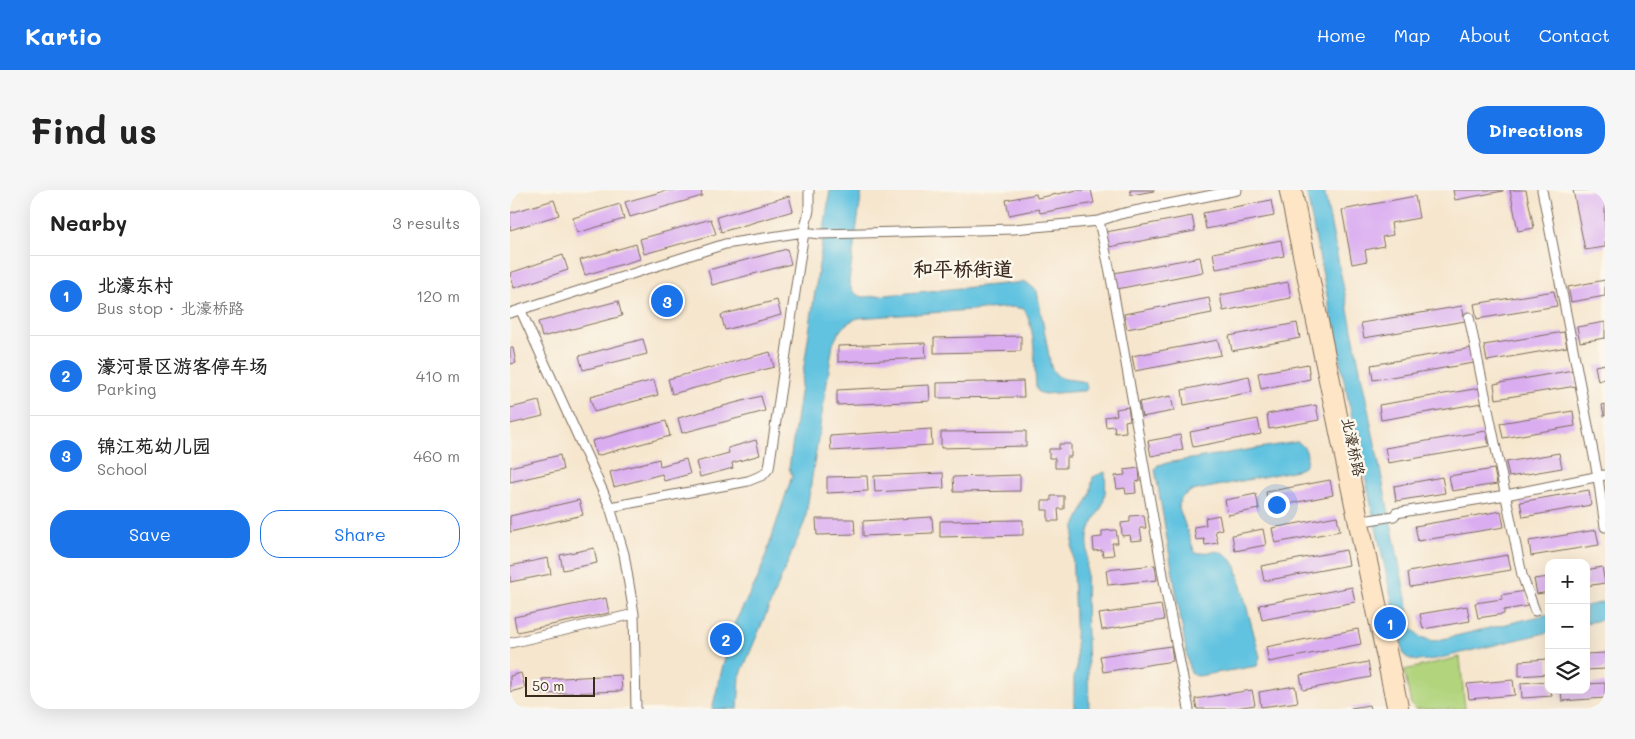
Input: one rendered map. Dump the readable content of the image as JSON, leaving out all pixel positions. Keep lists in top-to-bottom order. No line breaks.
{"streets":{"main road":["北濠桥路"]},"districts":["和平桥街道"],"scale_bar":"50 m","page":{"header":"Kartio","nav":["Home","Map","About","Contact"],"buttons":["Directions",["Save","Share"]],"title":"Find us","heading":["Nearby","3 results"],"list":[{"mark":"1","name":"北濠东村","note":"Bus stop · 北濠桥路","value":"120 m"},{"mark":"2","name":"濠河景区游客停车场","note":"Parking","value":"410 m"},{"mark":"3","name":"锦江苑幼儿园","note":"School","value":"460 m"}],"pins":["3","1","2"],"map_buttons":["+","−"],"scale":"50 m"}}
